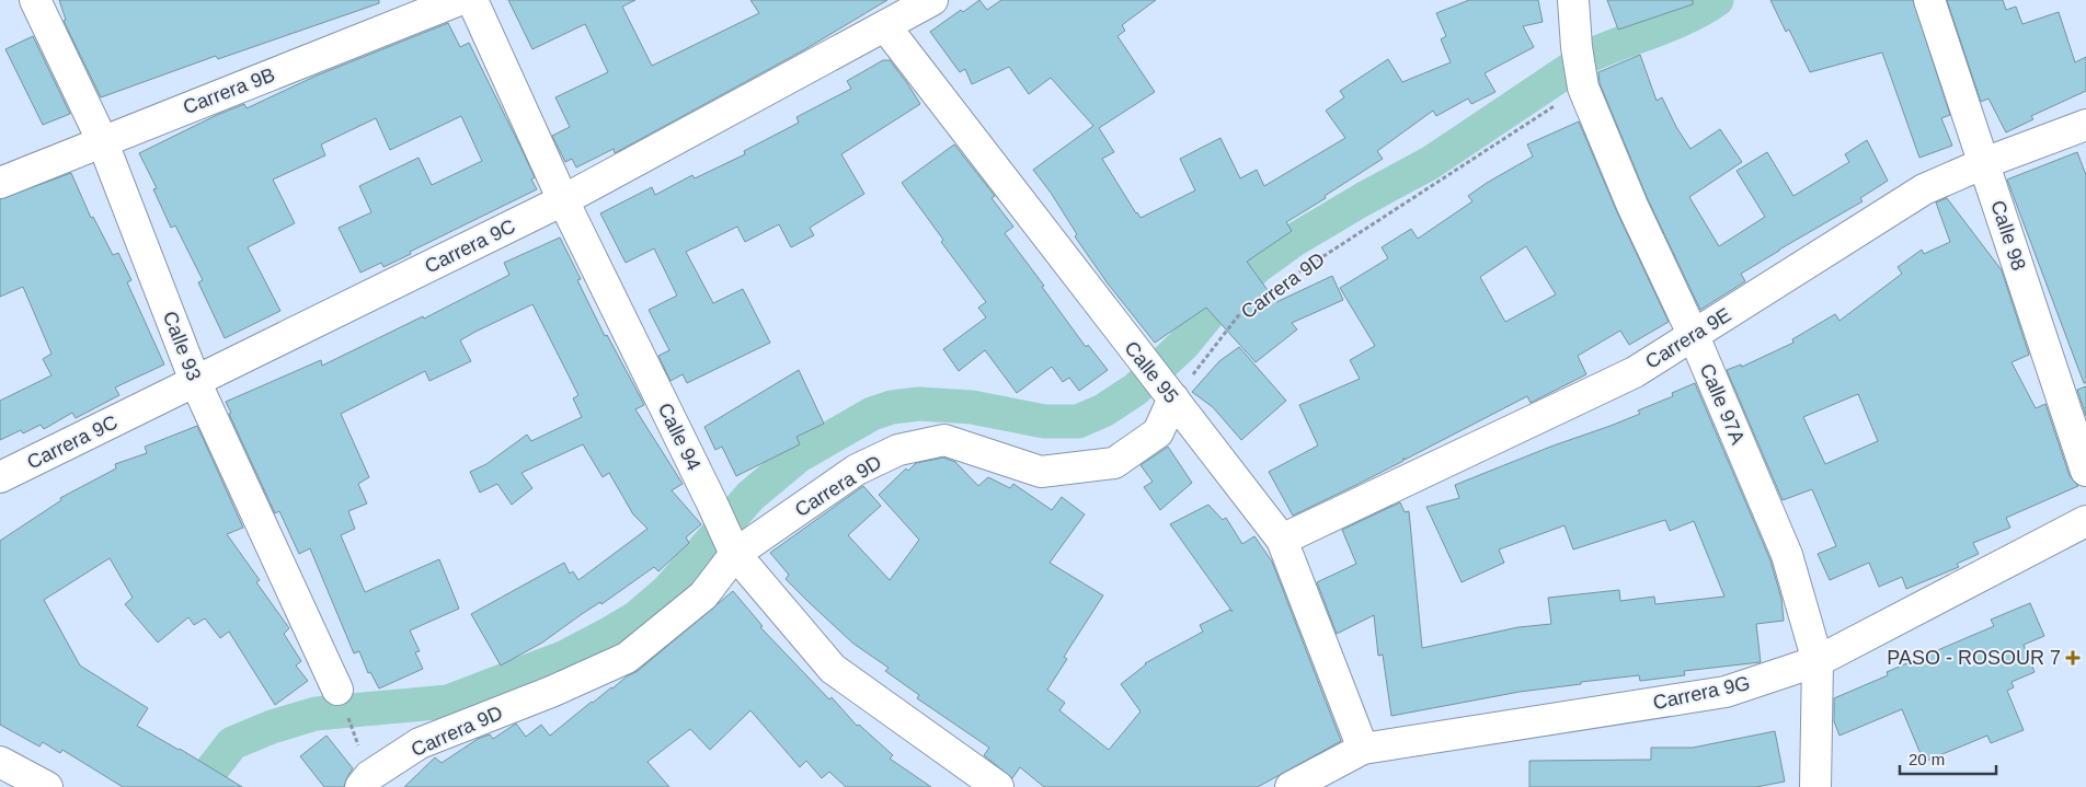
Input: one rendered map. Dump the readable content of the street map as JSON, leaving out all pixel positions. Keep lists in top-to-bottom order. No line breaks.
{"streets":{"street":["Carrera 9B","Calle 98","Carrera 9C","Carrera 9D","Carrera 9E","Calle 93","Calle 95","Calle 97A","Calle 94","Carrera 9G"]},"crossings":[["Carrera 9B","Calle 93"],["Calle 98","Carrera 9E"],["Carrera 9C","Calle 93"],["Carrera 9C","Calle 95"],["Carrera 9C","Calle 94"],["Carrera 9D","Calle 95"],["Carrera 9D","Calle 97A"],["Carrera 9D","Calle 94"],["Carrera 9E","Calle 95"],["Carrera 9E","Calle 97A"],["Calle 95","Carrera 9G"],["Calle 97A","Carrera 9G"]],"places":{"health":["PASO - ROSOUR 7"]},"scale_bar":"20 m"}
